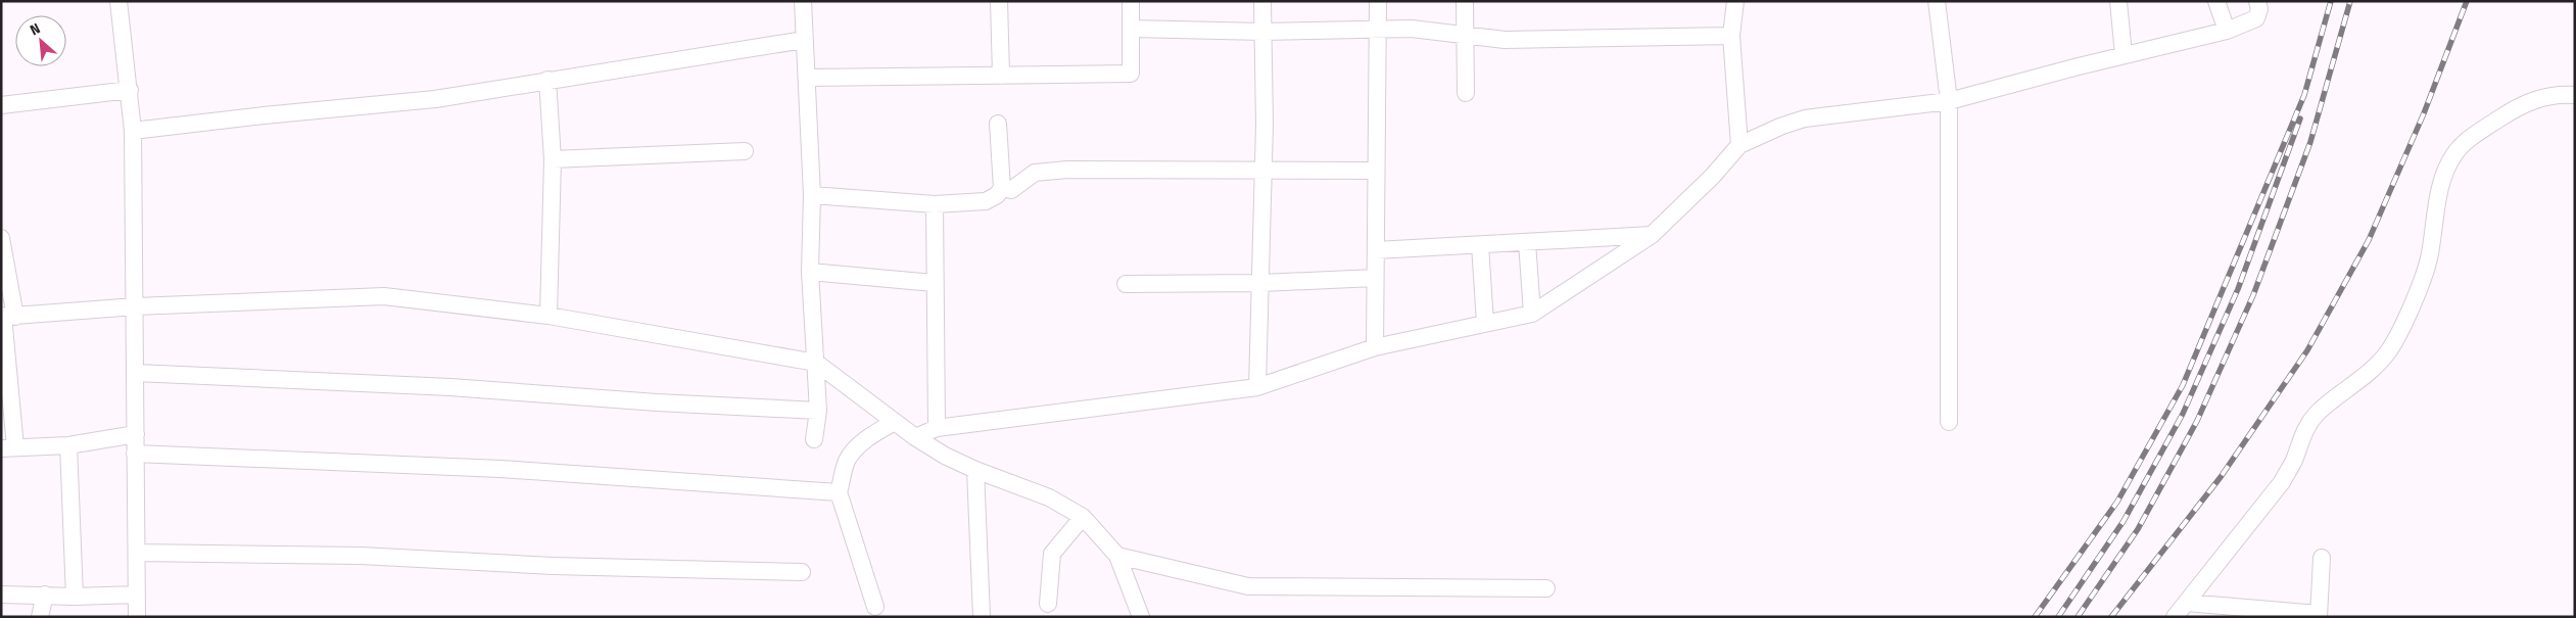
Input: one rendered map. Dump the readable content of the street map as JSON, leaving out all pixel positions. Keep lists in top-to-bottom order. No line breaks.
{"north":"top left"}
